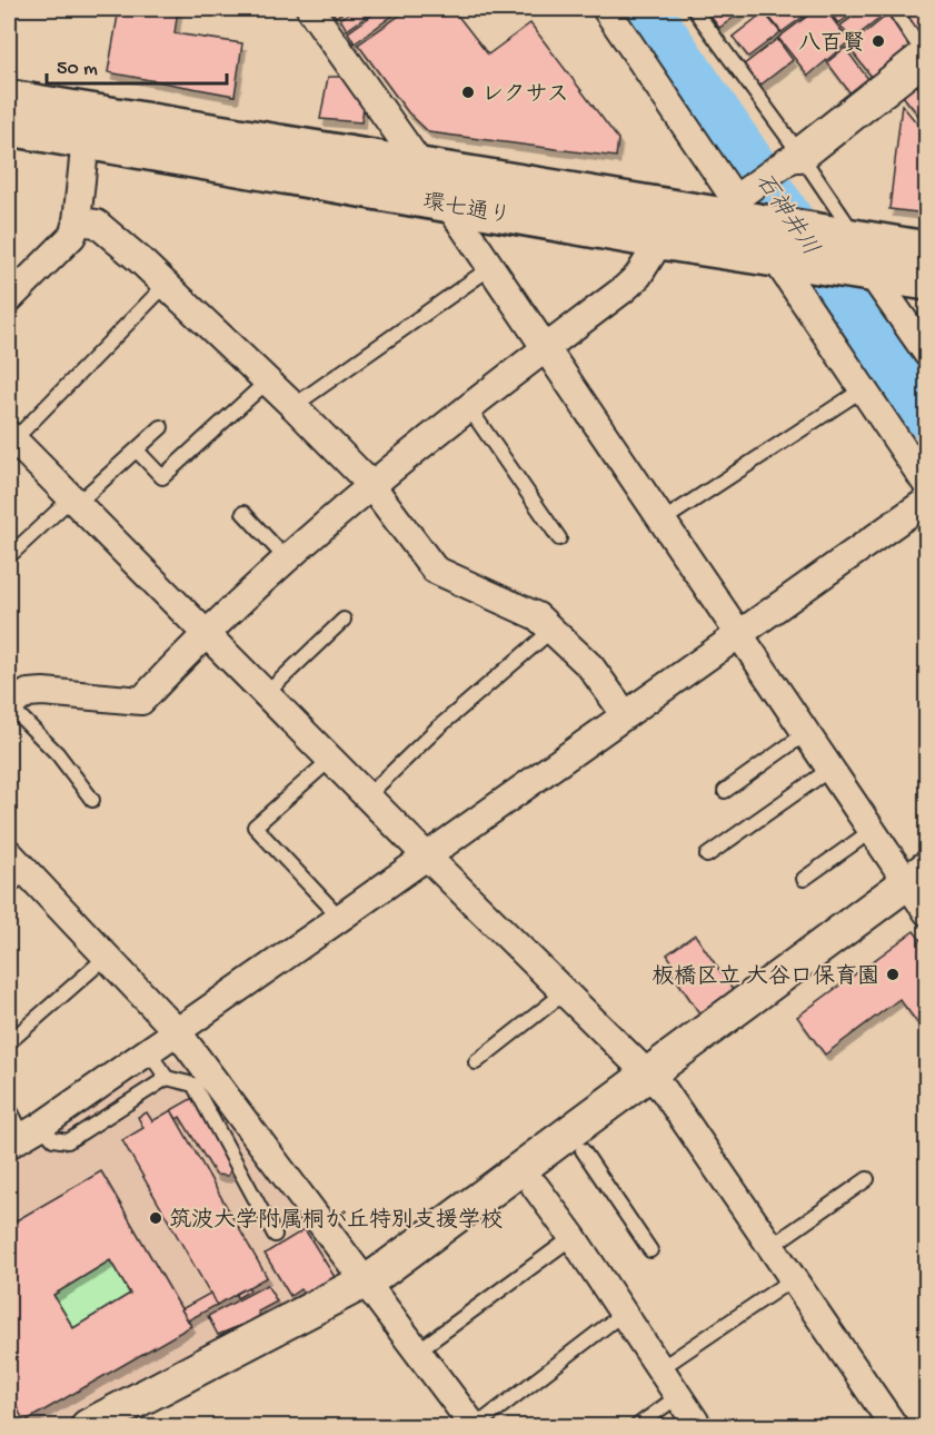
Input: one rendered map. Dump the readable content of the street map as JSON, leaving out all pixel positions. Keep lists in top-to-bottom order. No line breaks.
{"streets":{"main road":["環七通り"]},"water":["石神井川"],"places":["八百賢","レクサス","板橋区立 大谷口保育園","筑波大学附属桐が丘特別支援学校"],"scale_bar":"50 m"}
